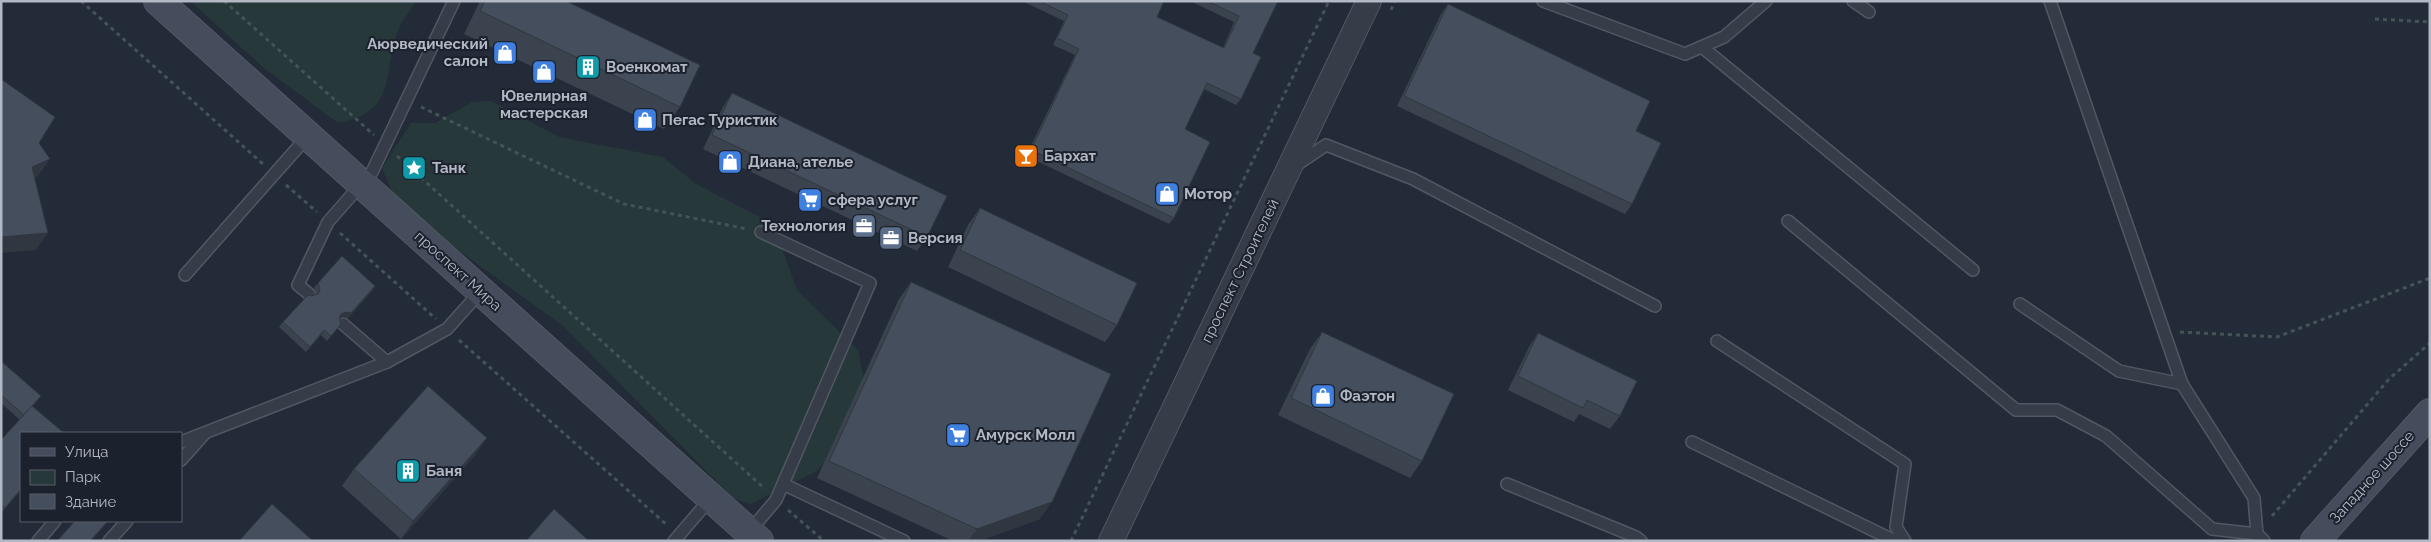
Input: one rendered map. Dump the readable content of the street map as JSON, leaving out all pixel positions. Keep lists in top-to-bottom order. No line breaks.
{"streets":{"street":["проспект Мира","проспект Строителей","Западное шоссе"]},"places":{"shop":["Аюрведический салон","Ювелирная мастерская","Пегас Туристик","Диана, ателье","Мотор","Фаэтон"],"building":["Военкомат","Баня"],"bar":["Бархат"],"place":["Танк"],"supermarket":["сфера услуг","Амурск Молл"],"office":["Технология","Версия"]},"legend":["Улица","Парк","Здание"]}
